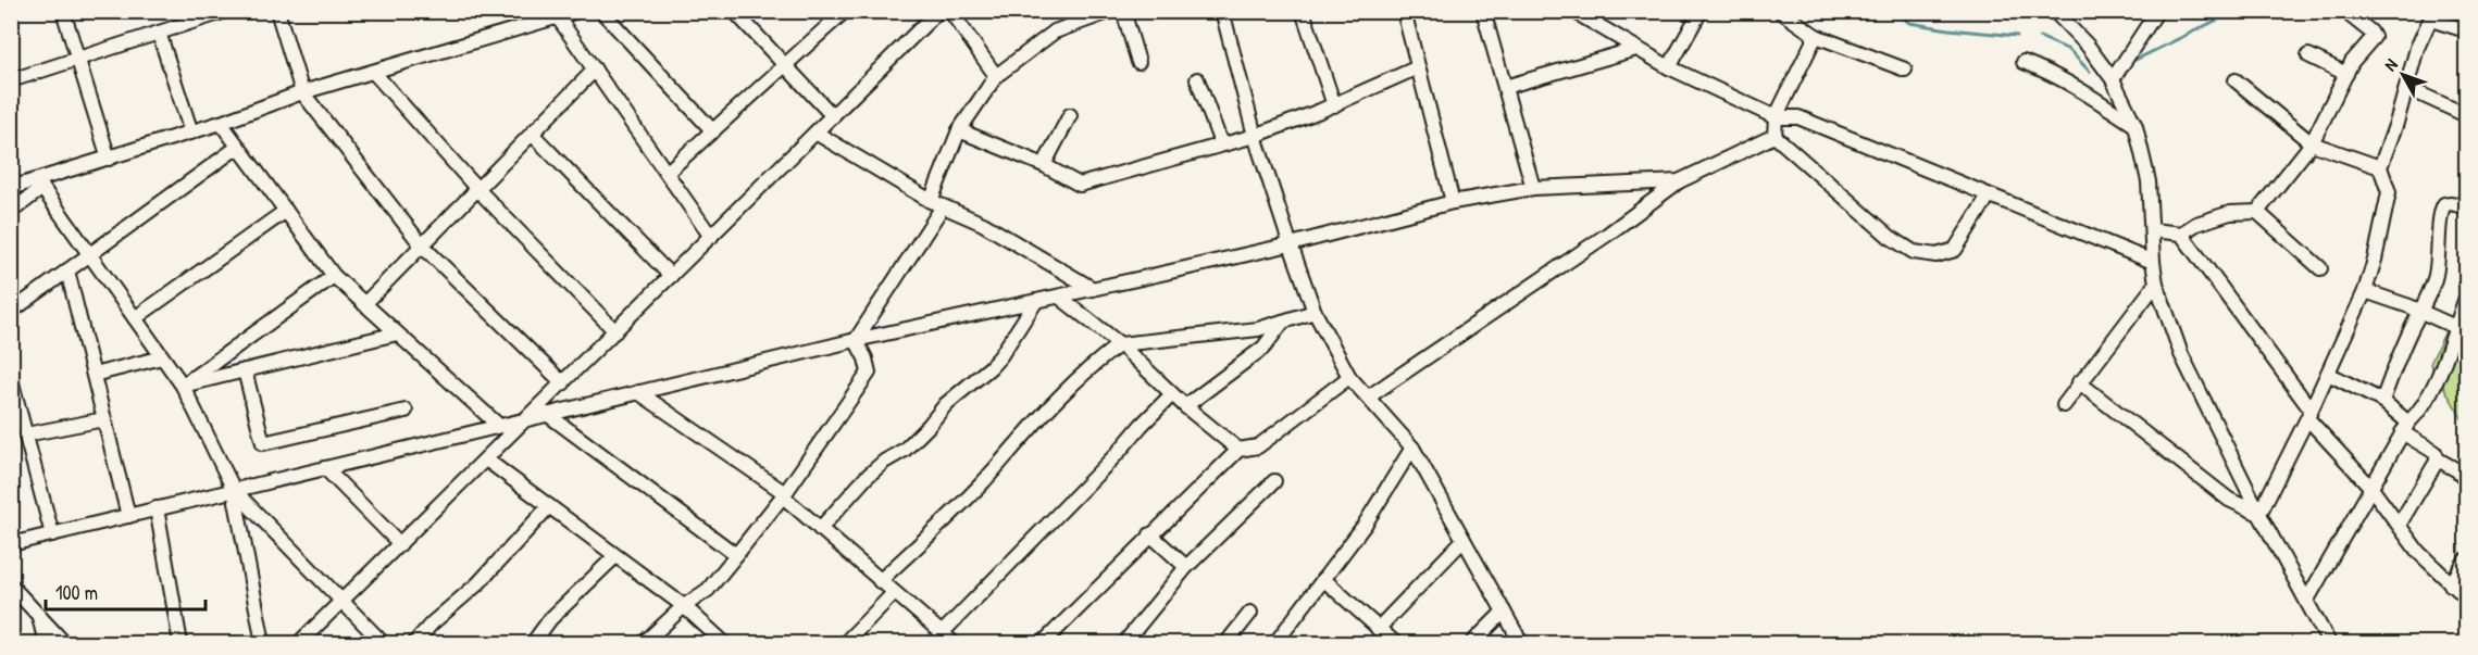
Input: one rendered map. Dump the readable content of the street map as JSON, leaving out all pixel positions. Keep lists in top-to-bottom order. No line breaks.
{"scale_bar":"100 m","north":"top left"}
